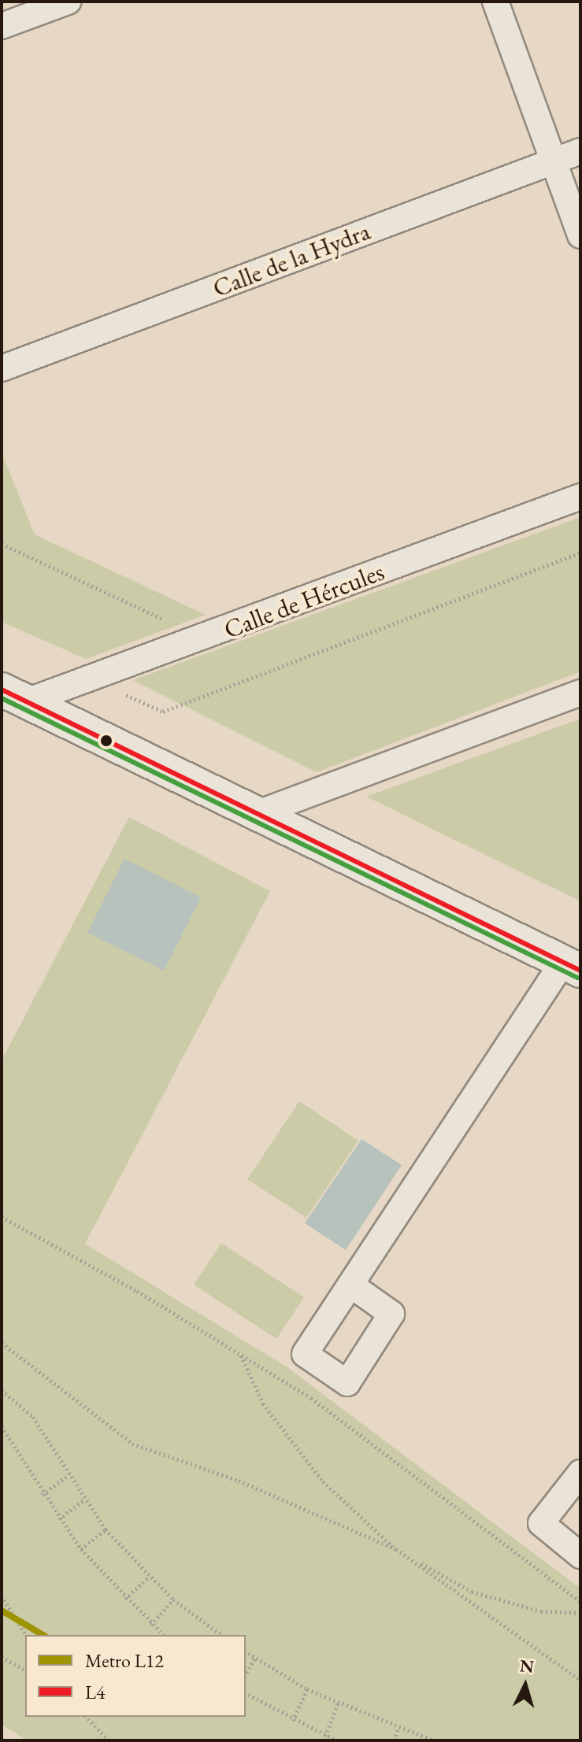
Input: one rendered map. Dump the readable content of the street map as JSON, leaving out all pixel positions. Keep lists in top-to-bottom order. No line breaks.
{"streets":{"street":["Calle de la Hydra","Calle de Hércules"]},"lines":["transit line L4","metro line L12"],"legend":["Metro L12","L4"],"north":"top"}
